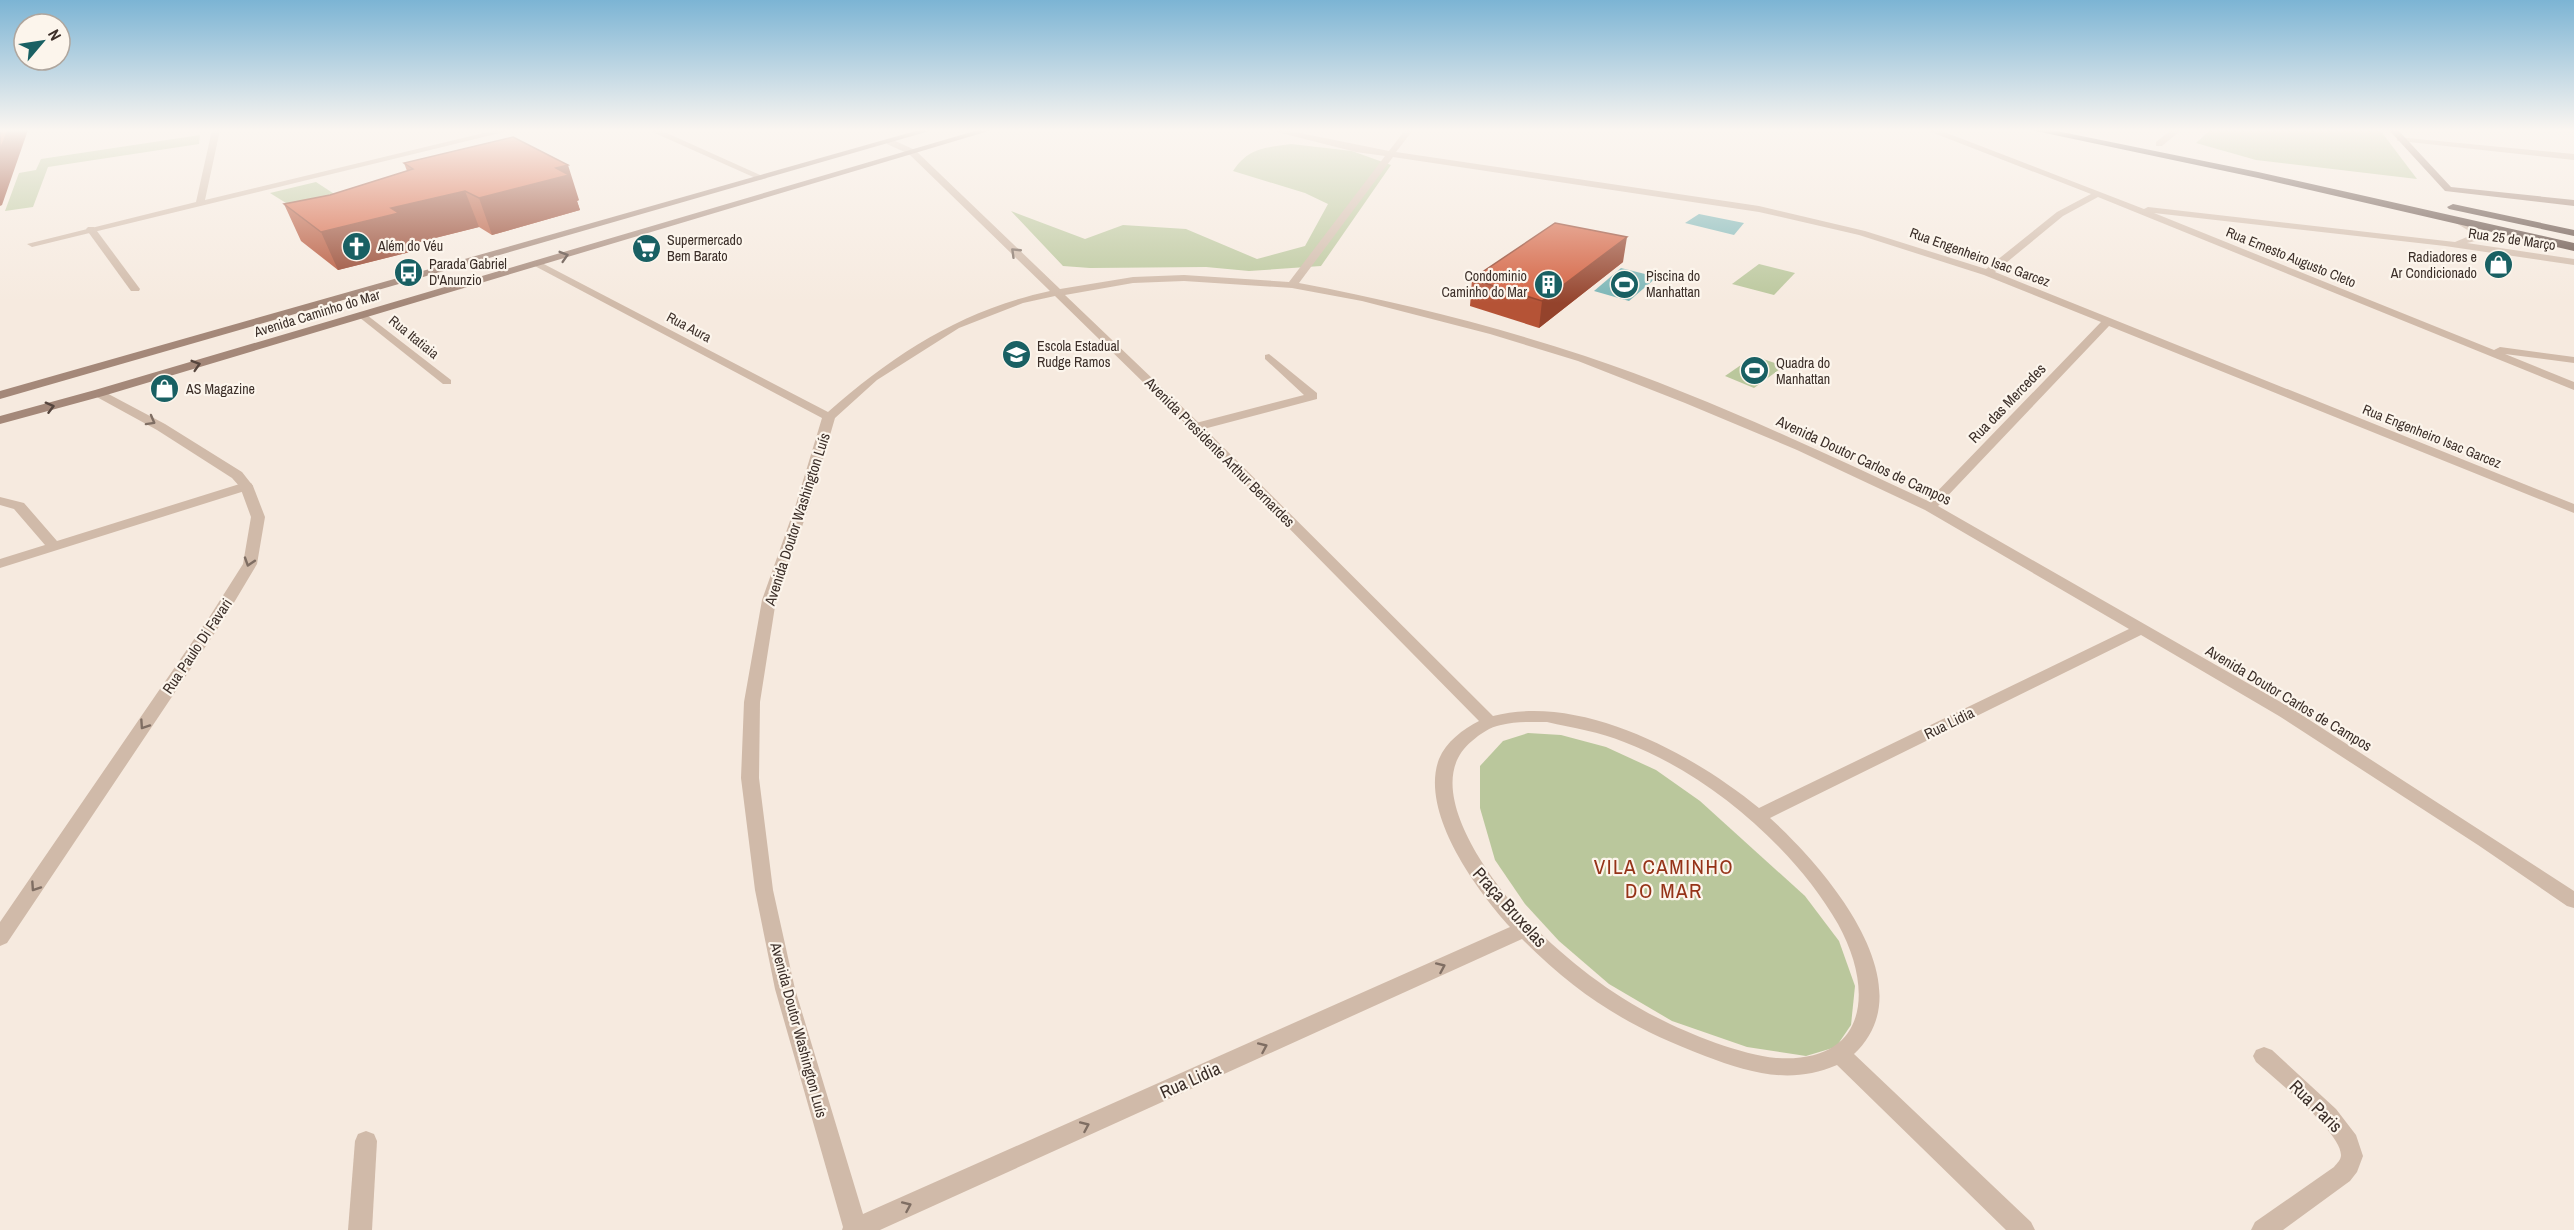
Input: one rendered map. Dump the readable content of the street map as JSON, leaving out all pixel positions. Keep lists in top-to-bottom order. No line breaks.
{"streets":{"main road":["Avenida Caminho do Mar"],"street":["Rua 25 de Março","Rua Engenheiro Isac Garcez","Rua Ernesto Augusto Cleto","Rua Aura","Rua Itatiaia","Rua das Mercedes","Avenida Presidente Arthur Bernardes","Avenida Doutor Carlos de Campos","Avenida Doutor Washington Luís","Rua Paulo Di Favari","Rua Lidia","Praça Bruxelas","Rua Paris"]},"crossings":[["Rua 25 de Março","Rua Ernesto Augusto Cleto"],["Rua Engenheiro Isac Garcez","Rua das Mercedes"],["Avenida Caminho do Mar","Rua Aura"],["Avenida Caminho do Mar","Rua Itatiaia"],["Avenida Caminho do Mar","Rua Paulo Di Favari"],["Rua Aura","Avenida Doutor Washington Luís"],["Rua das Mercedes","Avenida Doutor Carlos de Campos"],["Avenida Presidente Arthur Bernardes","Avenida Doutor Carlos de Campos"],["Avenida Presidente Arthur Bernardes","Avenida Doutor Washington Luís"],["Avenida Presidente Arthur Bernardes","Praça Bruxelas"],["Avenida Doutor Carlos de Campos","Avenida Doutor Washington Luís"],["Avenida Doutor Carlos de Campos","Rua Lidia"],["Avenida Doutor Washington Luís","Rua Lidia"],["Rua Lidia","Praça Bruxelas"]],"one_way":["Rua Lidia"],"districts":["VILA CAMINHO DO MAR"],"places":{"church":["Além do Véu"],"supermarket":["Supermercado Bem Barato"],"shop":["Radiadores e Ar Condicionado","AS Magazine"],"bus stop":["Parada Gabriel D'Anunzio"],"building":["Condominio Caminho do Mar"],"sports":["Piscina do Manhattan","Quadra do Manhattan"],"school or university":["Escola Estadual Rudge Ramos"]},"north":"top right"}
